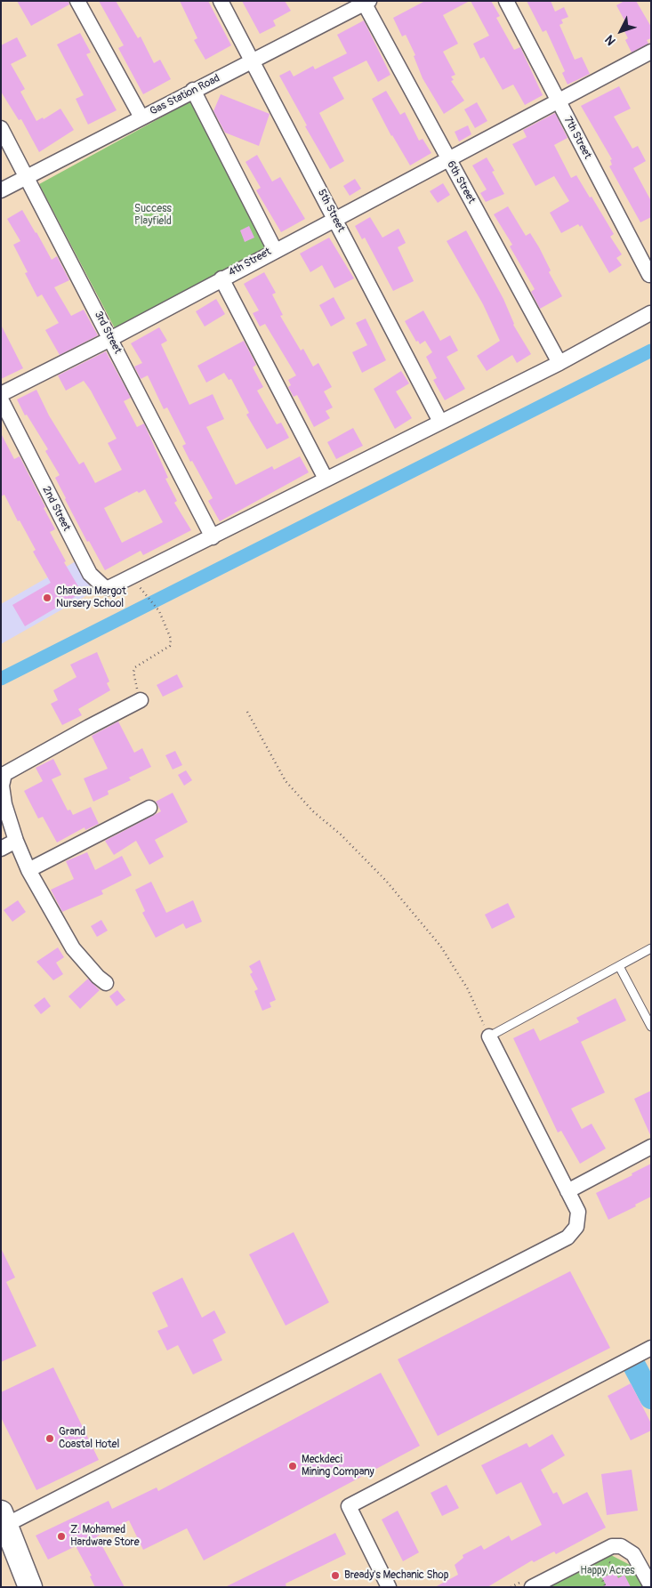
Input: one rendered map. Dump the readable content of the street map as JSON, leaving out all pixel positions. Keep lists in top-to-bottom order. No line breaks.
{"streets":{"street":["Gas Station Road","7th Street","6th Street","5th Street","4th Street","3rd Street","2nd Street"]},"crossings":[["Gas Station Road","6th Street"],["Gas Station Road","5th Street"],["Gas Station Road","4th Street"],["Gas Station Road","3rd Street"],["3rd Street","2nd Street"]],"parks":["Success Playfield","Happy Acres"],"places":["Chateau Margot Nursery School","Grand Coastal Hotel","Meckdeci Mining Company","Z. Mohamed Hardware Store","Bready's Mechanic Shop"],"north":"bottom left"}
